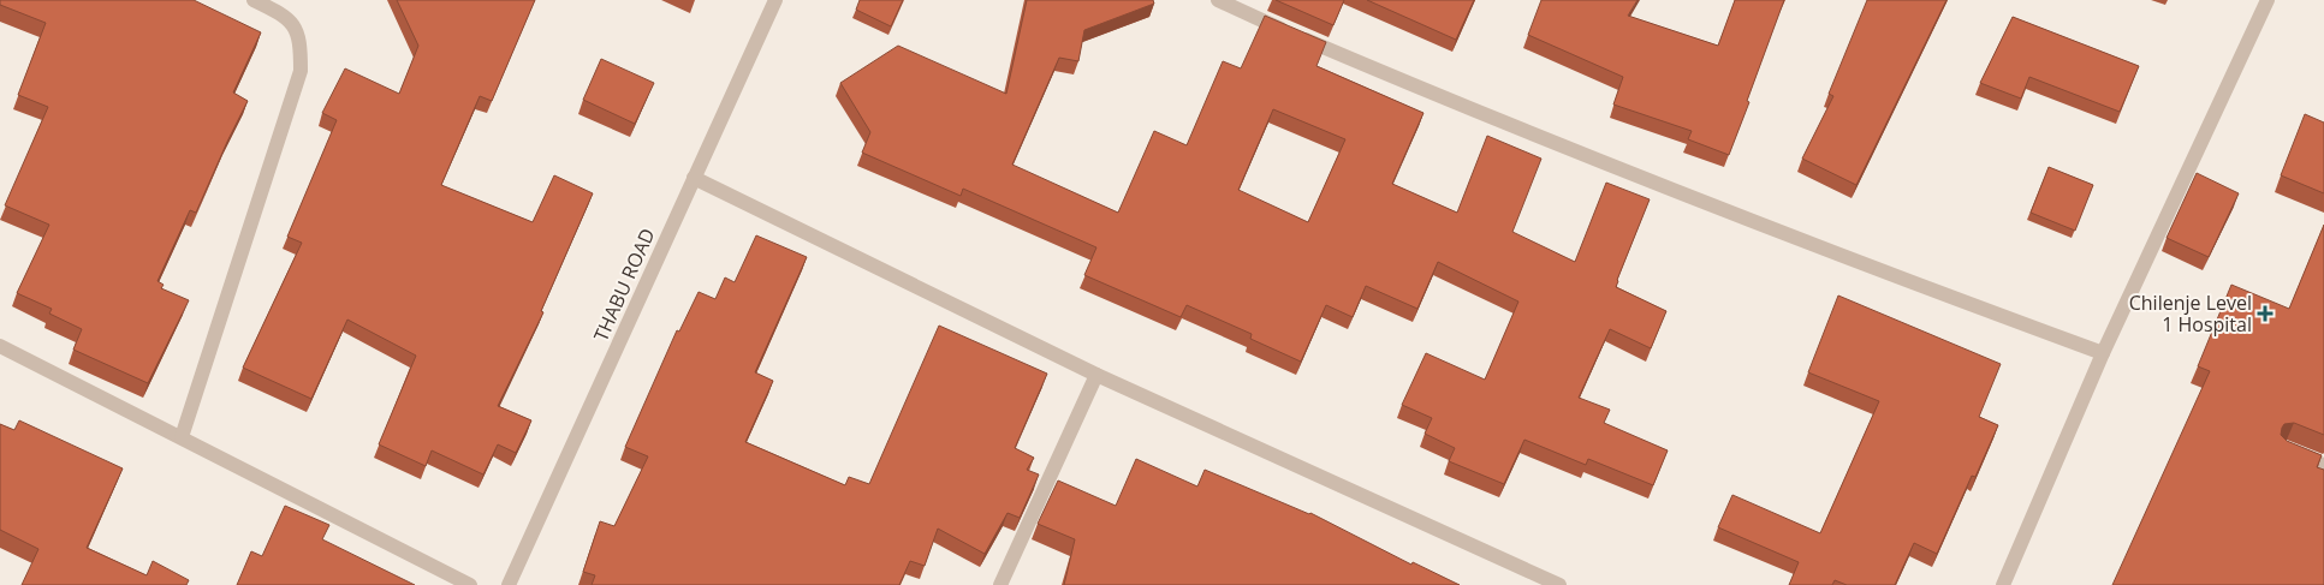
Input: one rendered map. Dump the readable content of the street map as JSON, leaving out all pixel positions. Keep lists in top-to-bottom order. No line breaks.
{"streets":{"street":["THABU ROAD"]},"places":{"health":["Chilenje Level 1 Hospital"]}}
